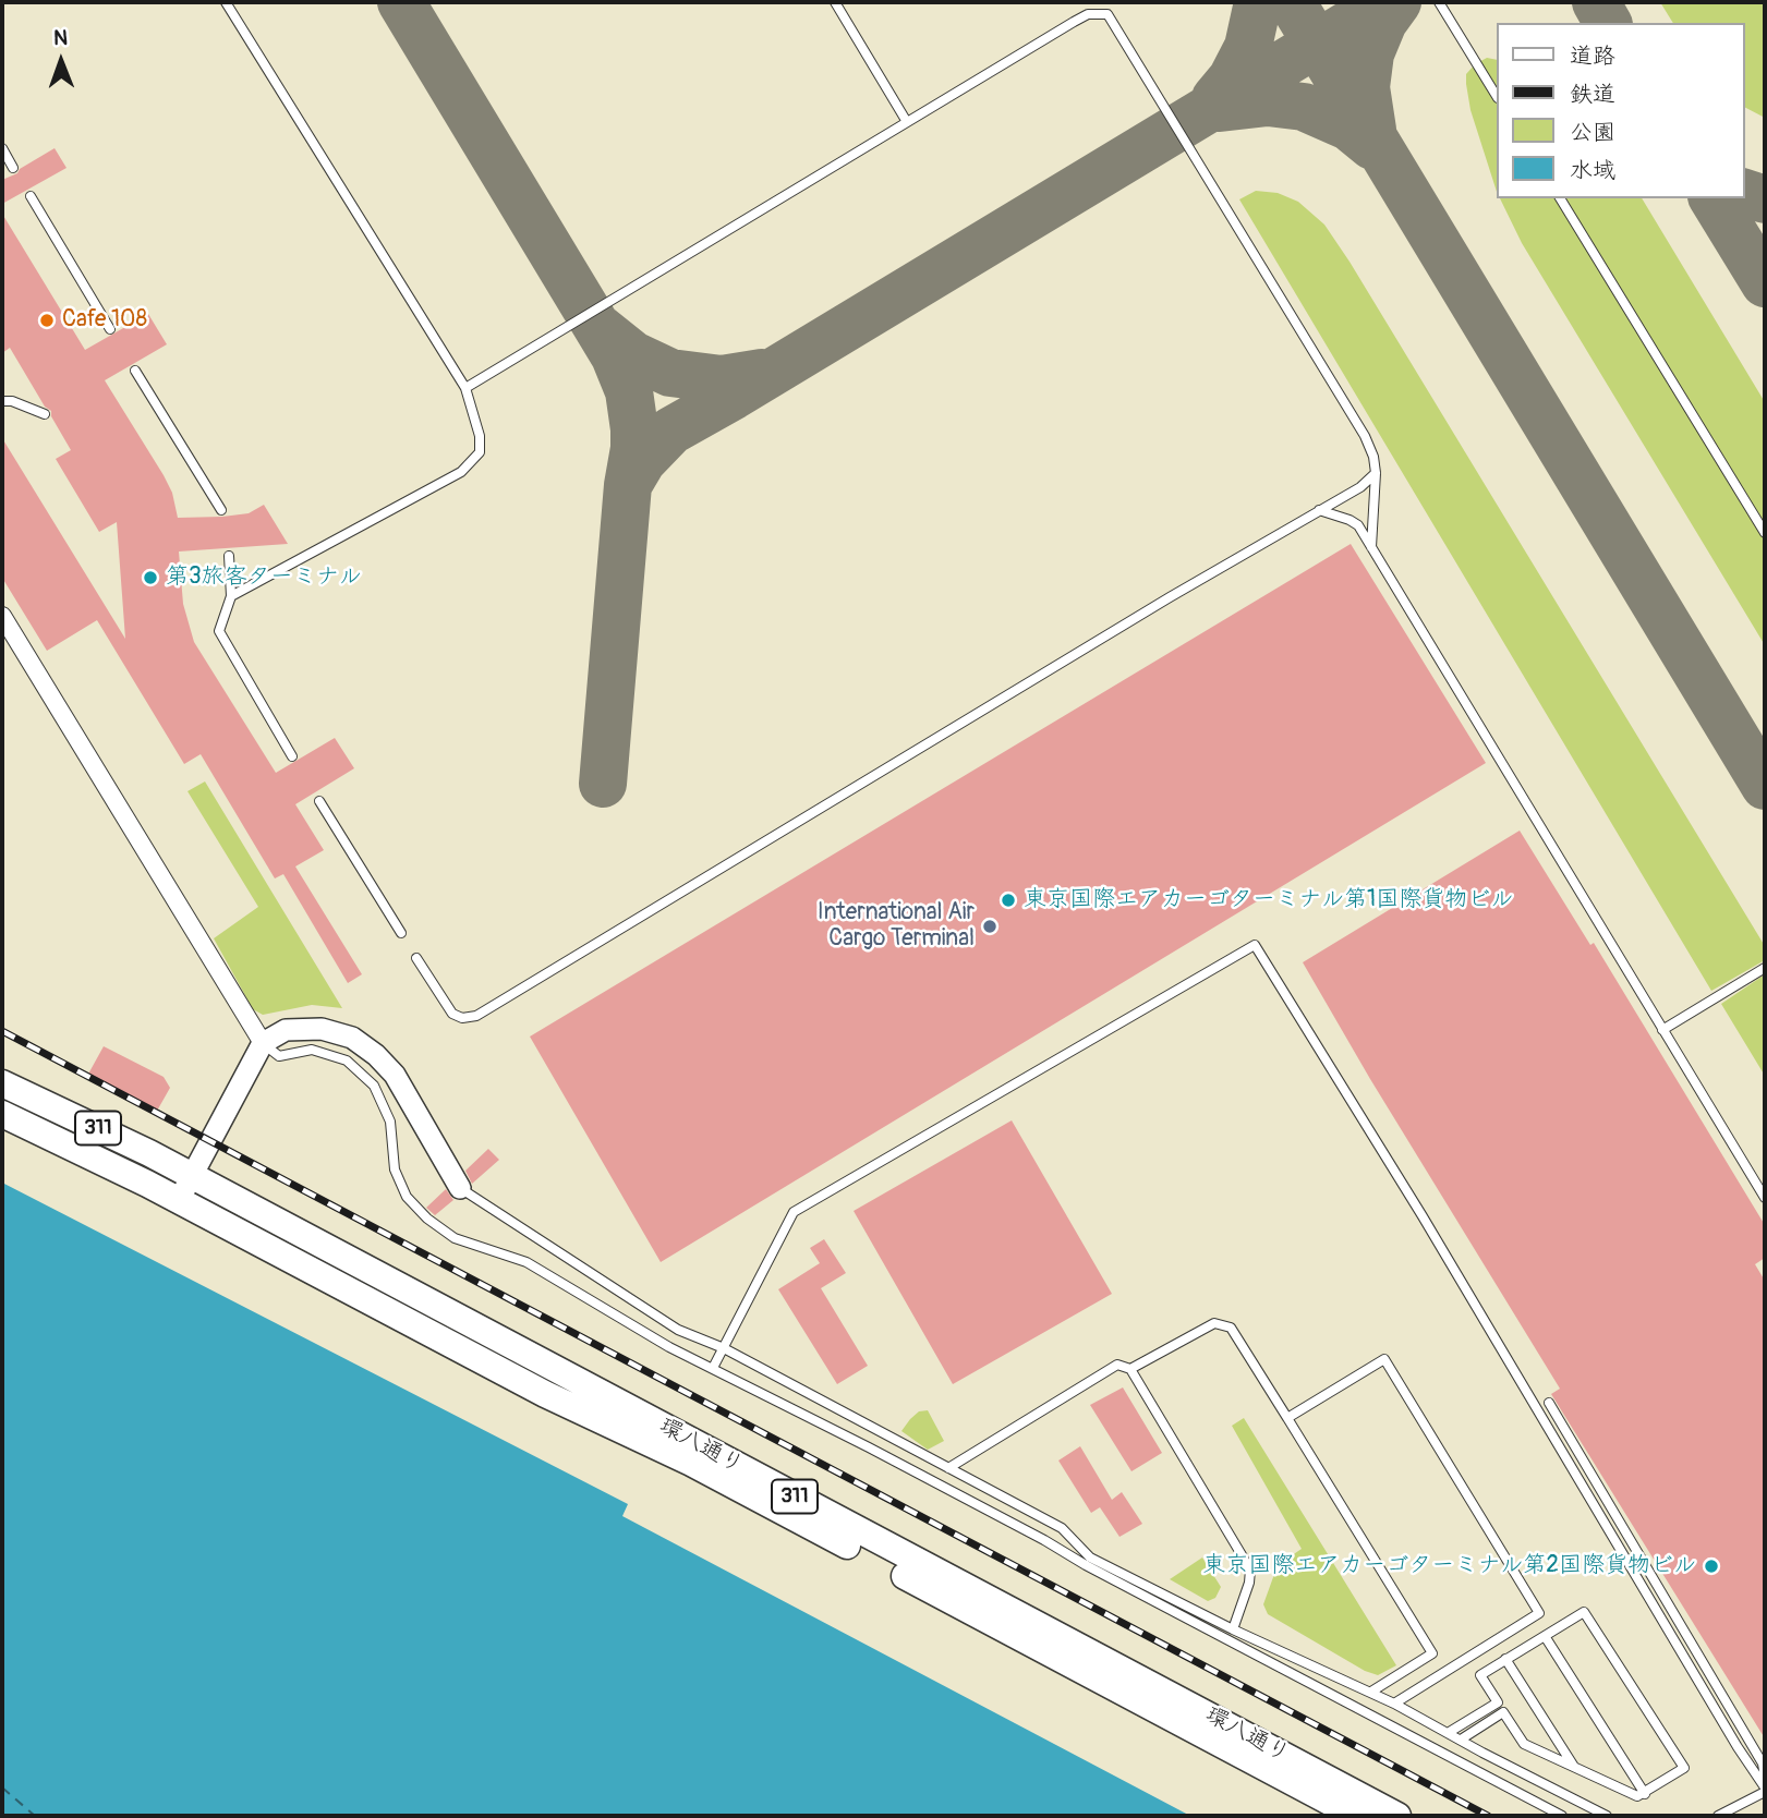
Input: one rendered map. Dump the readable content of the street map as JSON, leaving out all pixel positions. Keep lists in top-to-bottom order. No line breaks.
{"streets":{"main road":["311","環八通り"]},"places":["Cafe 108","第3旅客ターミナル","東京国際エアカーゴターミナル第1国際貨物ビル","International Air Cargo Terminal","東京国際エアカーゴターミナル第2国際貨物ビル"],"legend":["道路","鉄道","公園","水域"],"north":"top"}
